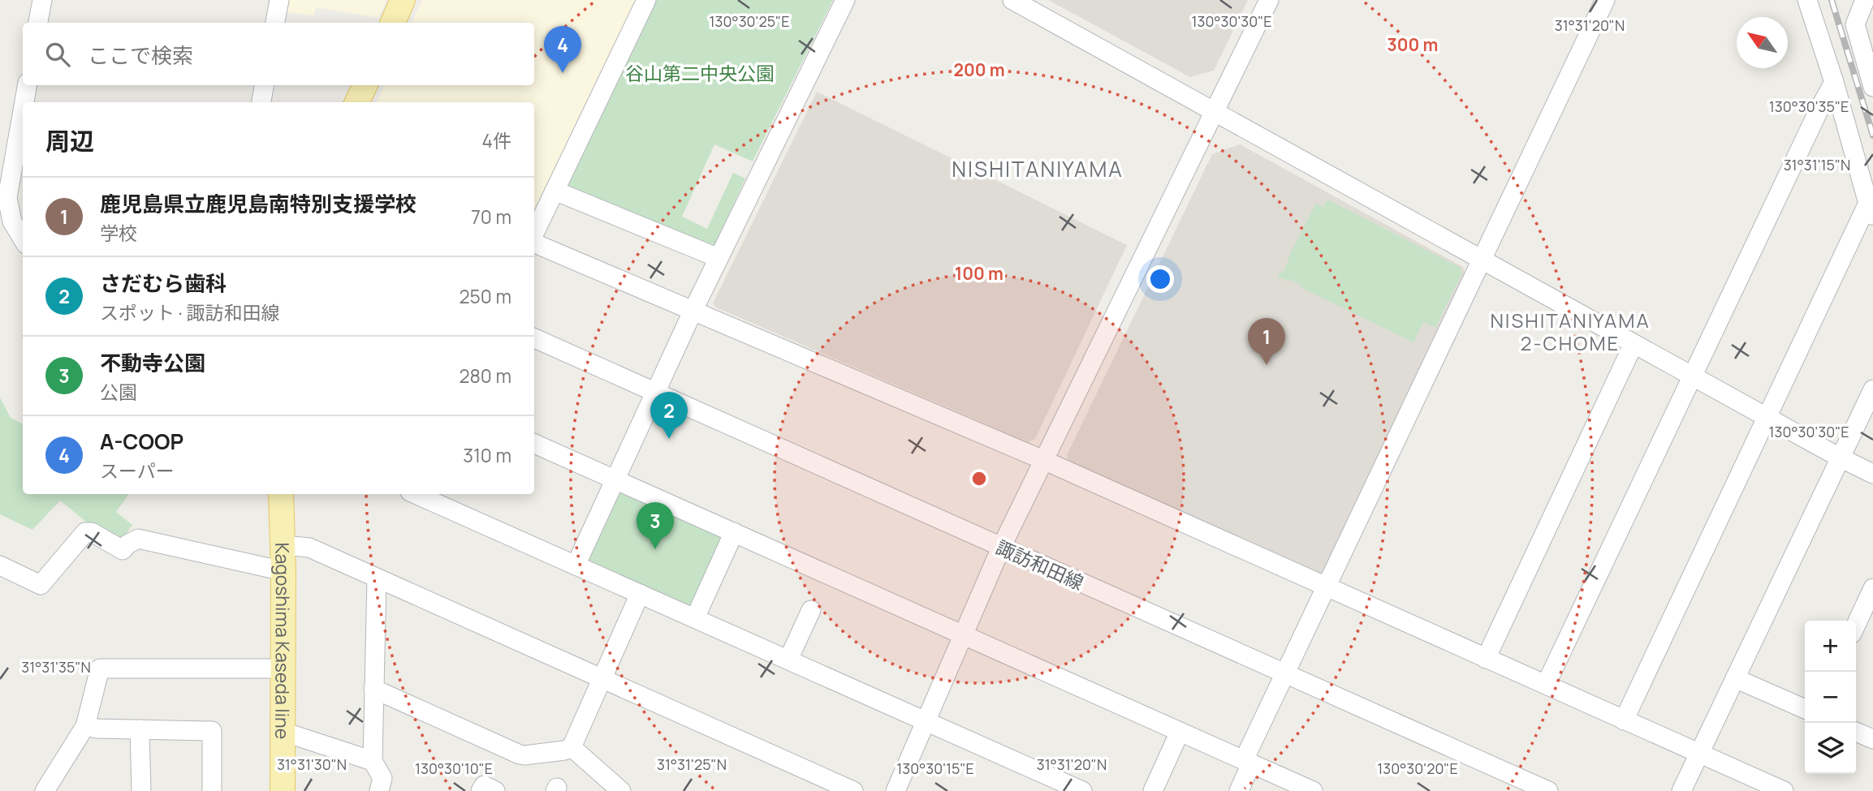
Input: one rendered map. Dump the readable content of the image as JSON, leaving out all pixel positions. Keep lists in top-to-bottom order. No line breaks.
{"streets":{"main road":["Kagoshima Kaseda line"],"street":["諏訪和田線"]},"districts":["NISHITANIYAMA","NISHITANIYAMA 2-CHOME"],"parks":["谷山第二中央公園"],"north":"top left","page":{"search":"ここで検索","pins":["4","1","2","3"],"heading":["周辺","4件"],"list":[{"mark":"1","name":"鹿児島県立鹿児島南特別支援学校","note":"学校","value":"70 m"},{"mark":"2","name":"さだむら歯科","note":"スポット · 諏訪和田線","value":"250 m"},{"mark":"3","name":"不動寺公園","note":"公園","value":"280 m"},{"mark":"4","name":"A-COOP","note":"スーパー","value":"310 m"}],"map_buttons":["+","−"]},"coordinates":["130°30'25\"E","130°30'30\"E","31°31'20\"N","130°30'35\"E","31°31'15\"N","31°31'35\"N","31°31'30\"N","31°31'25\"N","130°30'10\"E","130°30'15\"E","130°30'20\"E"],"rings":["300 m","200 m","100 m"]}
